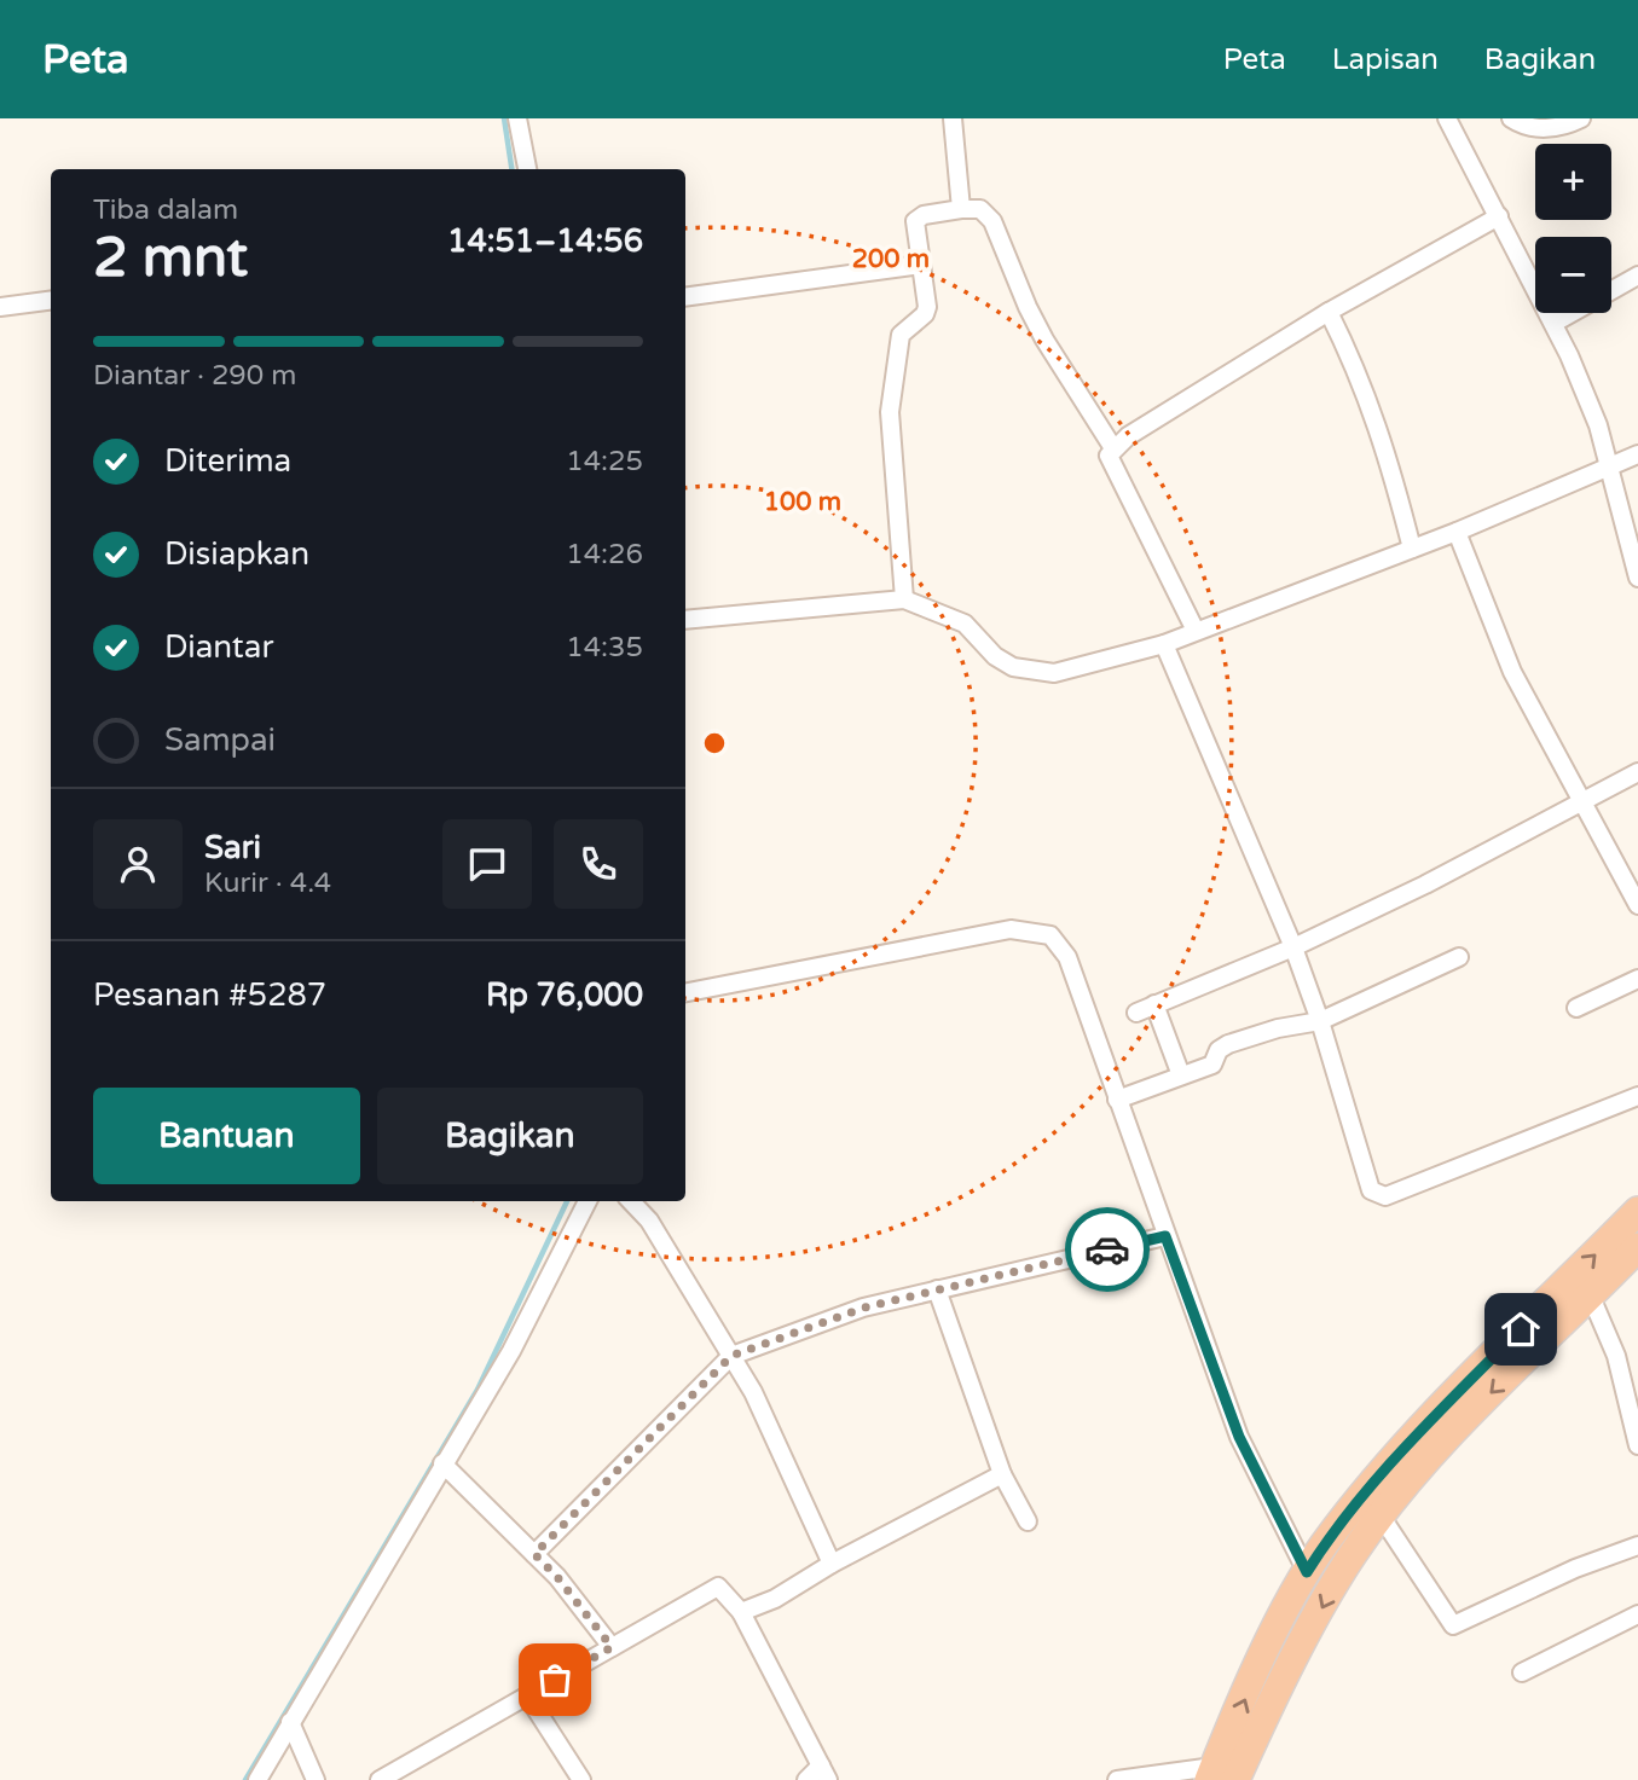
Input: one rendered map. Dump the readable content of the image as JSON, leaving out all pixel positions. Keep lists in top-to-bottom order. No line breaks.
{"page":{"header":"Peta","nav":["Peta","Lapisan","Bagikan"],"map_buttons":["+","−"],"heading":["2 mnt","Tiba dalam","14:51–14:56"],"panel":["Sari","Kurir · 4.4","Pesanan #5287","Rp 76,000"],"bar":"Diantar · 290 m","list":[["Diterima","14:25"],["Disiapkan","14:26"],["Diantar","14:35"],"Sampai"],"buttons":["Bantuan","Bagikan"]},"rings":["200 m","100 m"]}
